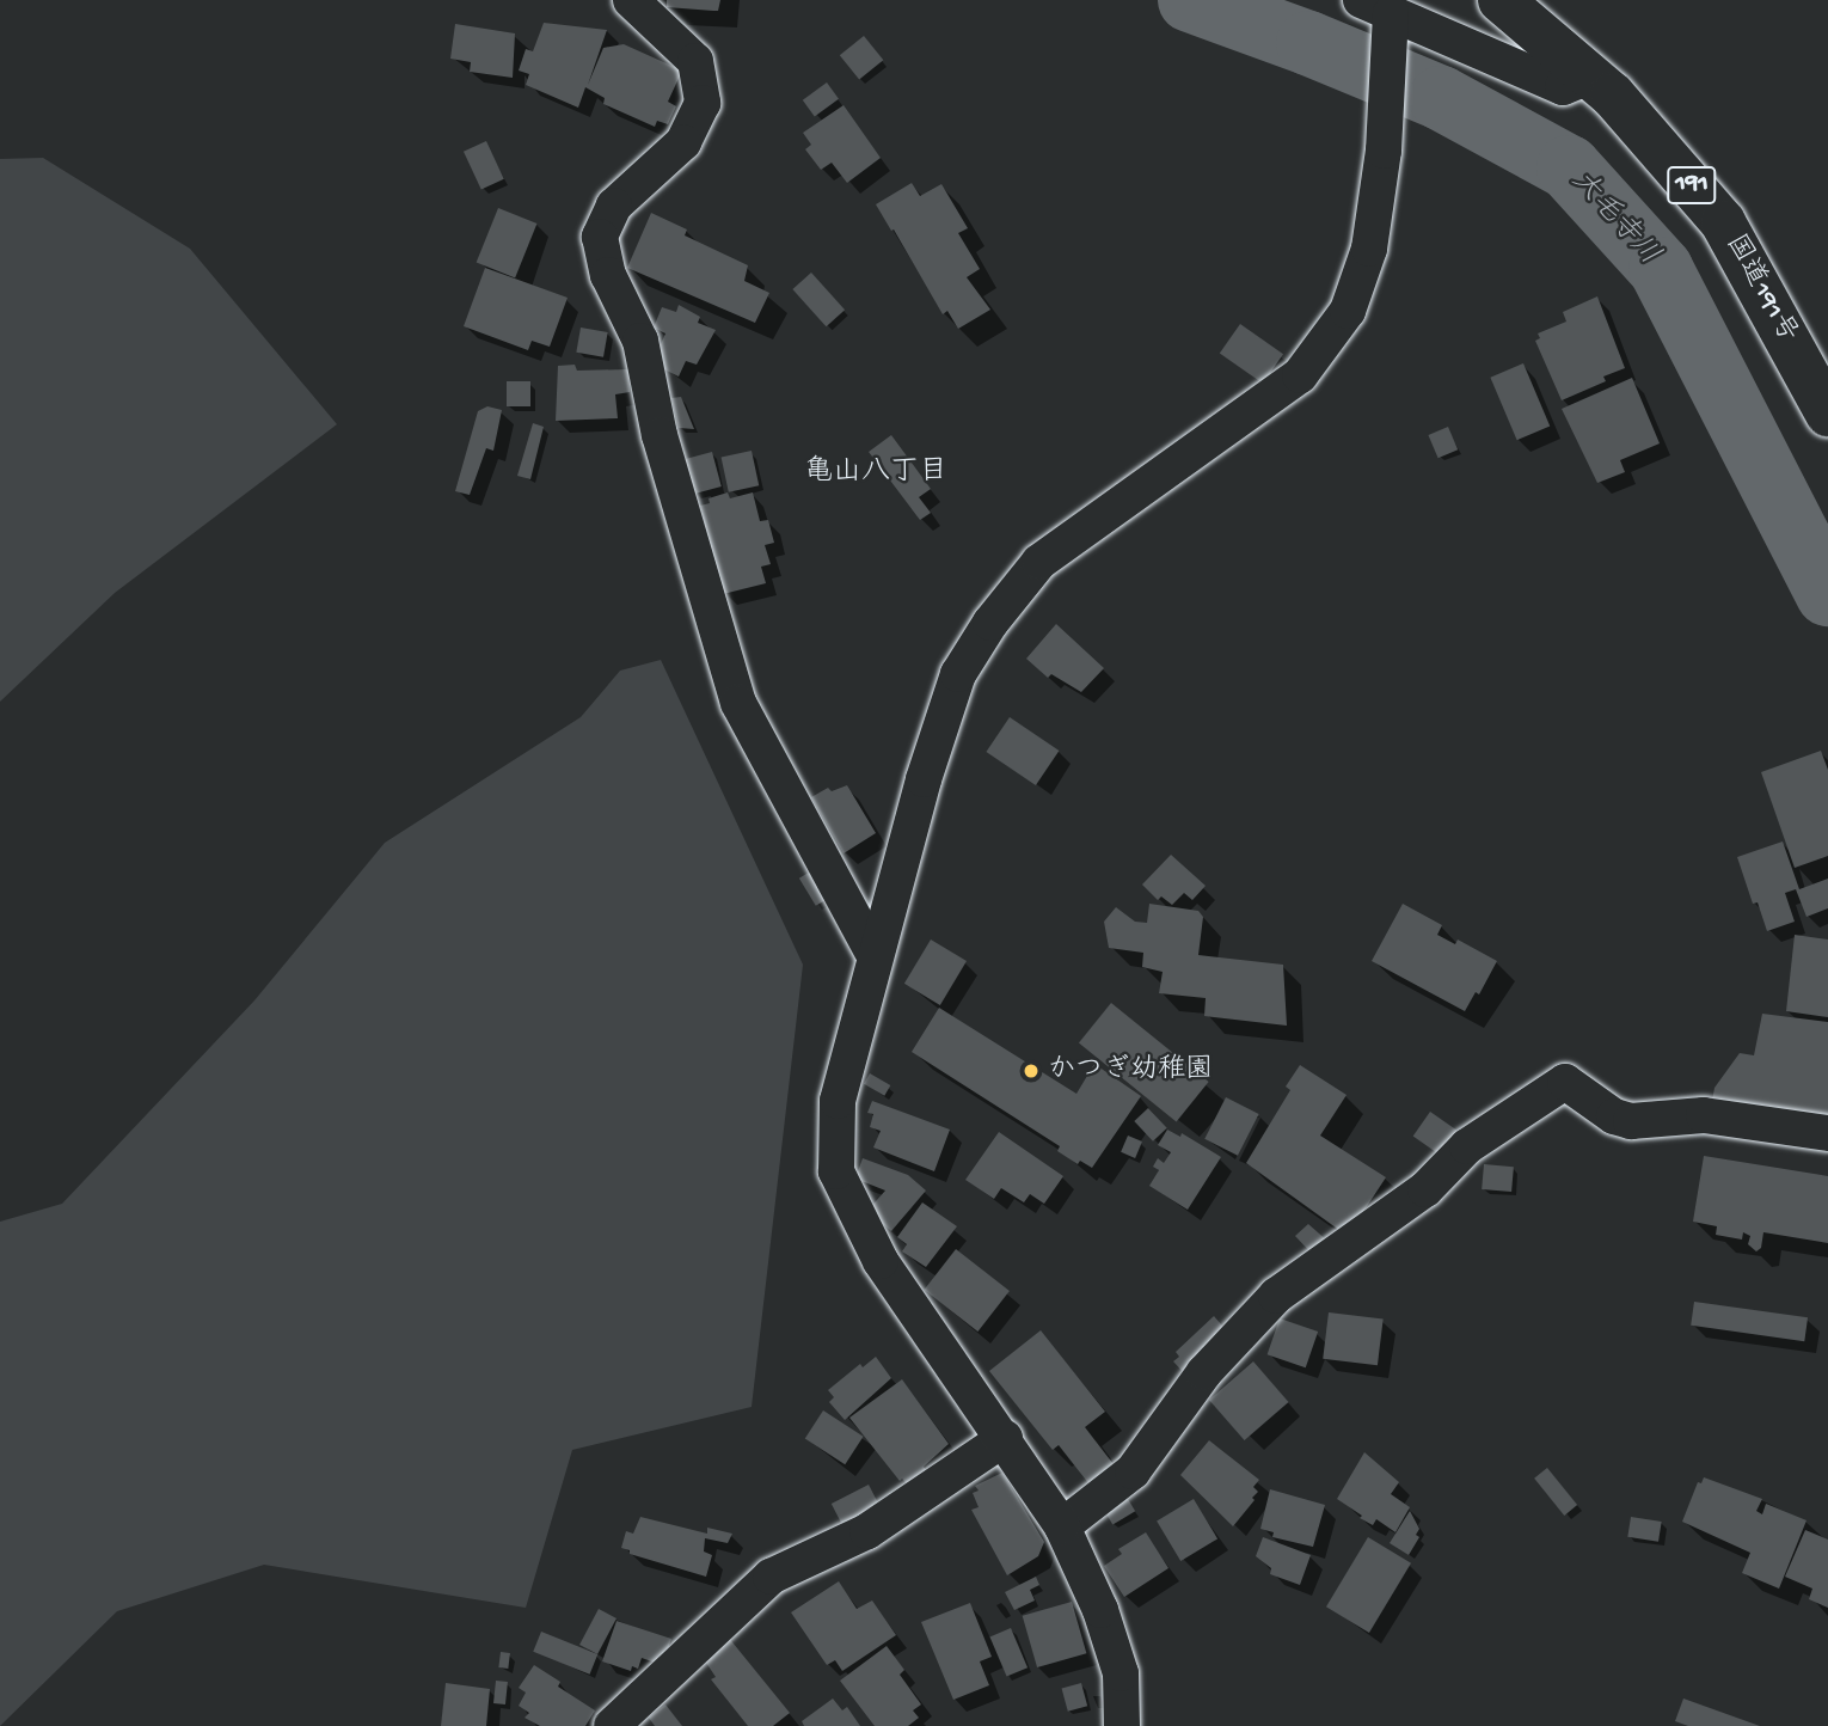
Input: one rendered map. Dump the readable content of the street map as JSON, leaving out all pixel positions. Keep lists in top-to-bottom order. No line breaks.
{"streets":{"highway":["191","国道191号"]},"districts":["亀山八丁目"],"water":["大毛寺川"],"places":["かつぎ幼稚園"]}
